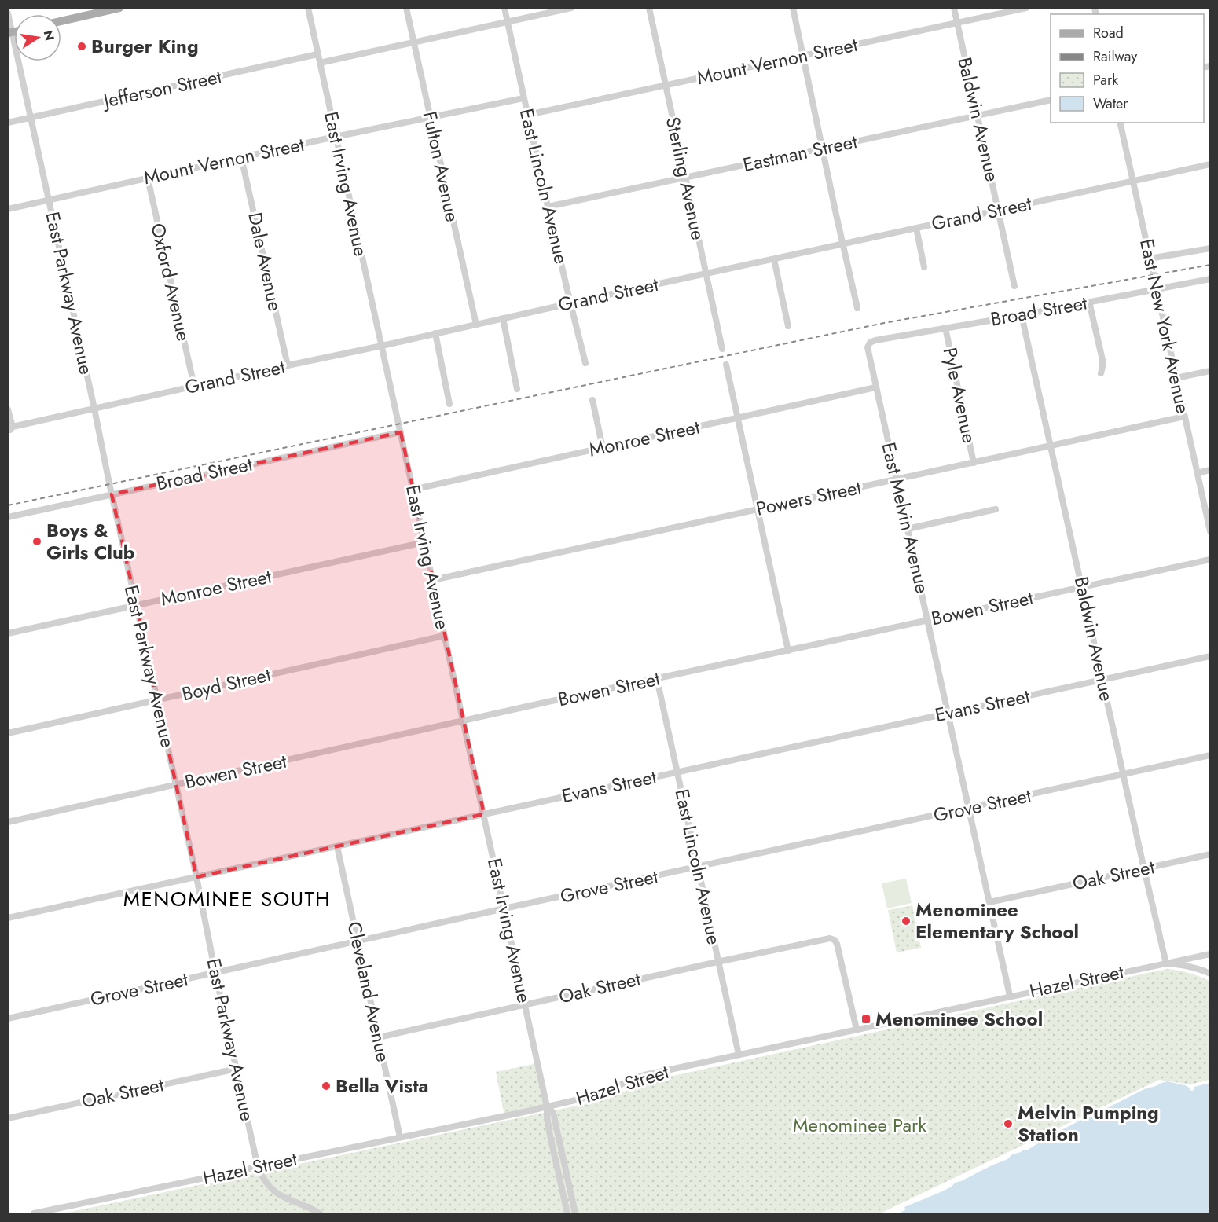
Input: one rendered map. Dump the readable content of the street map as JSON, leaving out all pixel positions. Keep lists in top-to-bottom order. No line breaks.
{"streets":{"street":["Mount Vernon Street","Jefferson Street","Baldwin Avenue","Eastman Street","Fulton Avenue","Sterling Avenue","East Irving Avenue","East Lincoln Avenue","Grand Street","Dale Avenue","Oxford Avenue","East Parkway Avenue","Broad Street","East New York Avenue","Pyle Avenue","Monroe Street","Powers Street","East Melvin Avenue","Bowen Street","Boyd Street","Evans Street","Grove Street","Oak Street","Hazel Street","Cleveland Avenue"]},"crossings":[["Mount Vernon Street","Baldwin Avenue"],["Mount Vernon Street","Fulton Avenue"],["Mount Vernon Street","Sterling Avenue"],["Mount Vernon Street","East Irving Avenue"],["Mount Vernon Street","East Lincoln Avenue"],["Mount Vernon Street","Dale Avenue"],["Mount Vernon Street","Oxford Avenue"],["Mount Vernon Street","East Parkway Avenue"],["Jefferson Street","East Irving Avenue"],["Jefferson Street","East Parkway Avenue"],["Baldwin Avenue","Eastman Street"],["Baldwin Avenue","Grand Street"],["Baldwin Avenue","Broad Street"],["Baldwin Avenue","Powers Street"],["Baldwin Avenue","Bowen Street"],["Baldwin Avenue","Evans Street"],["Baldwin Avenue","Grove Street"],["Baldwin Avenue","Oak Street"],["Baldwin Avenue","Hazel Street"],["Eastman Street","Sterling Avenue"],["Eastman Street","East Lincoln Avenue"],["Fulton Avenue","Grand Street"],["Sterling Avenue","Grand Street"],["East Irving Avenue","Grand Street"],["East Irving Avenue","Broad Street"],["East Irving Avenue","Monroe Street"],["East Irving Avenue","Powers Street"],["East Irving Avenue","Bowen Street"],["East Irving Avenue","Boyd Street"],["East Irving Avenue","Evans Street"],["East Irving Avenue","Grove Street"],["East Irving Avenue","Oak Street"],["East Irving Avenue","Hazel Street"],["East Lincoln Avenue","Grand Street"],["East Lincoln Avenue","Bowen Street"],["East Lincoln Avenue","Evans Street"],["East Lincoln Avenue","Grove Street"],["East Lincoln Avenue","Oak Street"],["East Lincoln Avenue","Hazel Street"],["Grand Street","Dale Avenue"],["Grand Street","Oxford Avenue"],["Grand Street","East Parkway Avenue"],["Grand Street","East New York Avenue"],["East Parkway Avenue","Broad Street"],["East Parkway Avenue","Monroe Street"],["East Parkway Avenue","Bowen Street"],["East Parkway Avenue","Boyd Street"],["East Parkway Avenue","Evans Street"],["East Parkway Avenue","Grove Street"],["East Parkway Avenue","Oak Street"],["East Parkway Avenue","Hazel Street"],["Broad Street","East New York Avenue"],["Broad Street","Pyle Avenue"],["Broad Street","East Melvin Avenue"],["East New York Avenue","Powers Street"],["Pyle Avenue","Powers Street"],["Monroe Street","East Melvin Avenue"],["Powers Street","East Melvin Avenue"],["East Melvin Avenue","Bowen Street"],["East Melvin Avenue","Evans Street"],["East Melvin Avenue","Grove Street"],["East Melvin Avenue","Oak Street"],["East Melvin Avenue","Hazel Street"],["Evans Street","Cleveland Avenue"],["Grove Street","Cleveland Avenue"],["Oak Street","Hazel Street"],["Oak Street","Cleveland Avenue"],["Hazel Street","Cleveland Avenue"]],"districts":["MENOMINEE SOUTH"],"parks":["Menominee Park"],"places":{"other":["Burger King","Boys & Girls Club","Menominee Elementary School","Bella Vista","Melvin Pumping Station"],"transit":["Menominee School"]},"legend":["Road","Railway","Park","Water"],"north":"right"}
